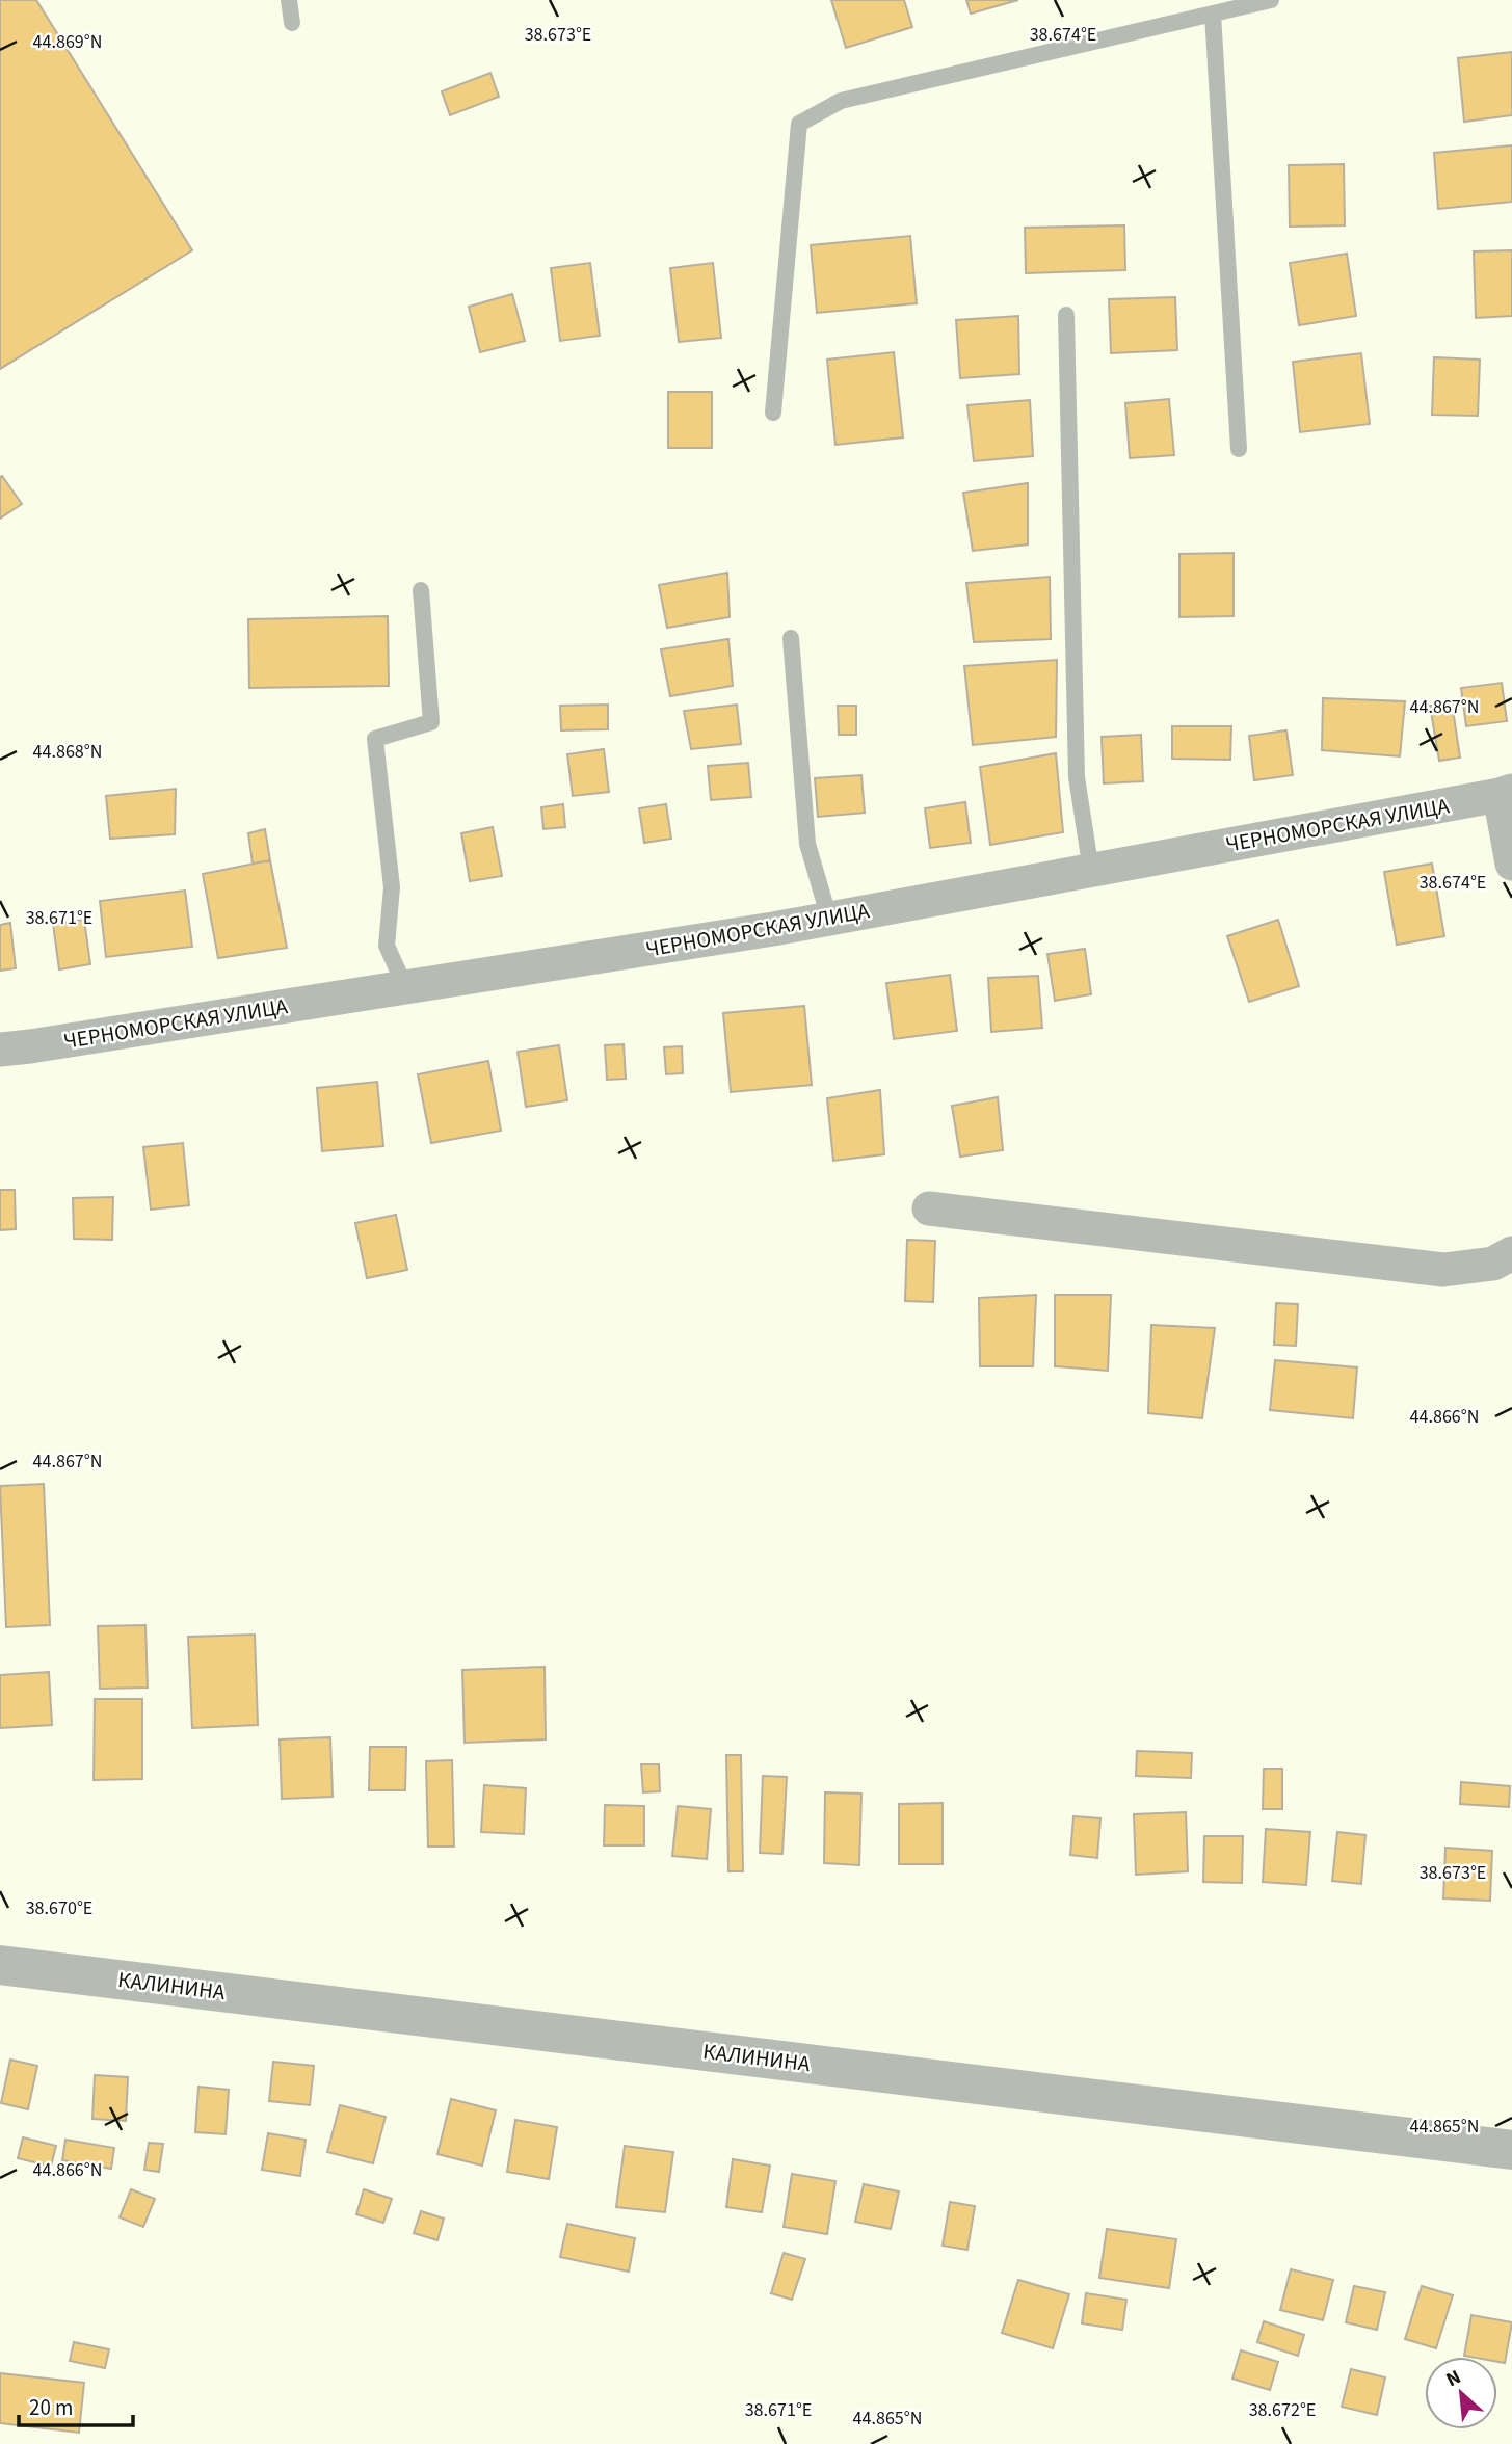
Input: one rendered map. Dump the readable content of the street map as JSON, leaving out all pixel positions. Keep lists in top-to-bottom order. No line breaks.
{"streets":{"street":["ЧЕРНОМОРСКАЯ УЛИЦА","КАЛИНИНА"]},"scale_bar":"20 m","north":"top left","coordinates":["38.673°E","38.674°E","44.869°N","44.867°N","44.868°N","38.671°E","44.866°N","38.670°E","44.865°N","38.672°E"]}
